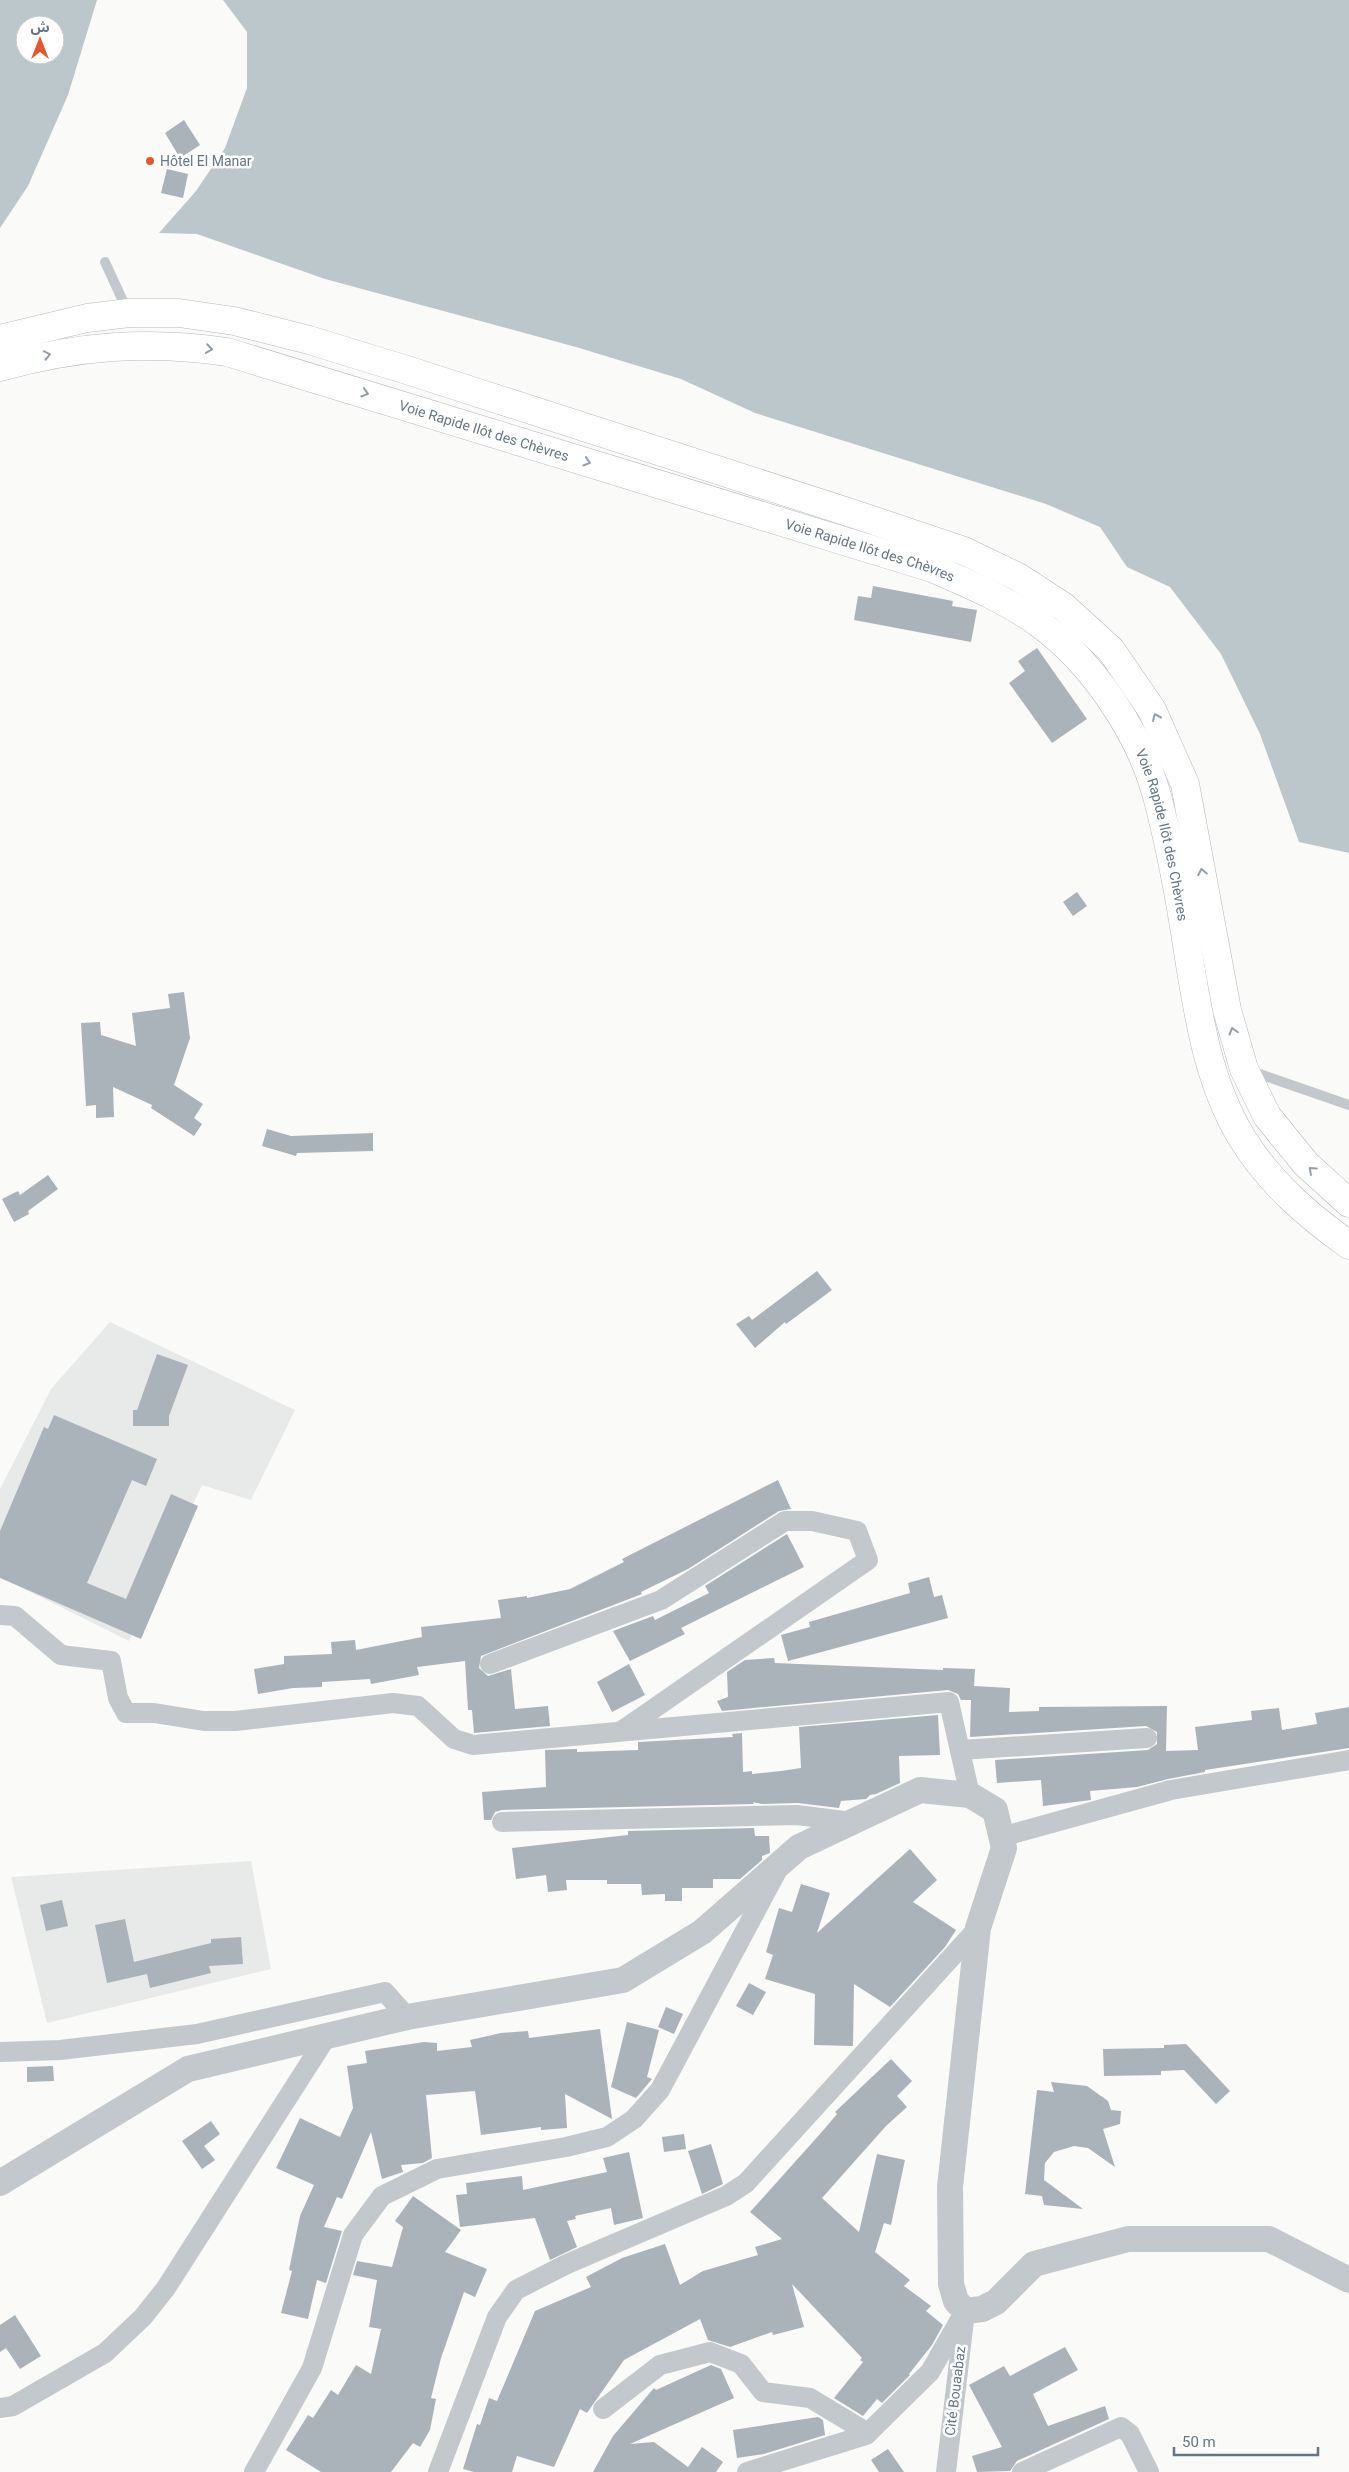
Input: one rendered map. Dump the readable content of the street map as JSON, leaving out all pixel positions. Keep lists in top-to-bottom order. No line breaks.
{"streets":{"highway":["Voie Rapide Ilôt des Chèvres"],"street":["Cité Bouaabaz"]},"places":["Hôtel El Manar"],"scale_bar":"50 m","north":"top"}
